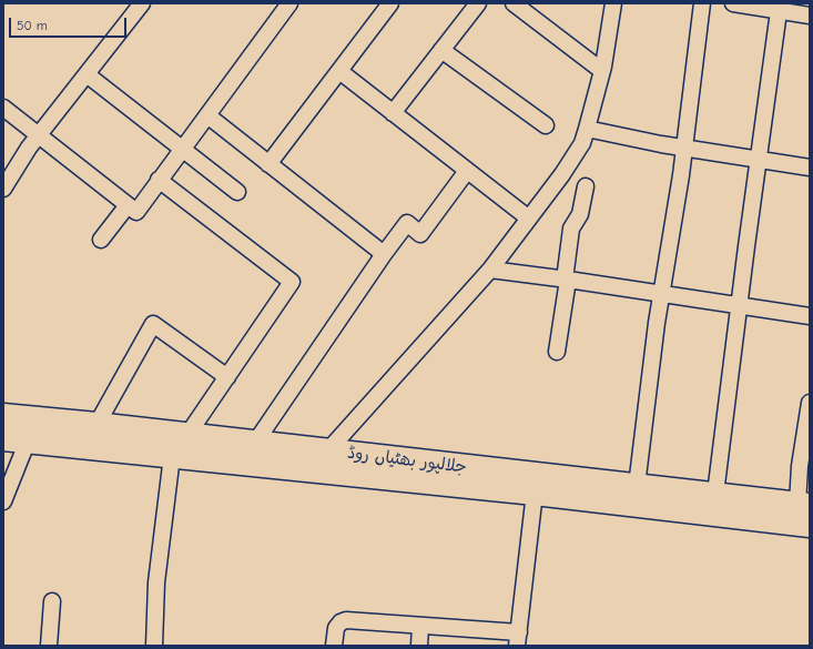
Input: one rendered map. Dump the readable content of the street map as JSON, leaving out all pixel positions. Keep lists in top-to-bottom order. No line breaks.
{"streets":{"main road":["جلالپور بھٹیاں روڈ"]},"scale_bar":"50 m"}
